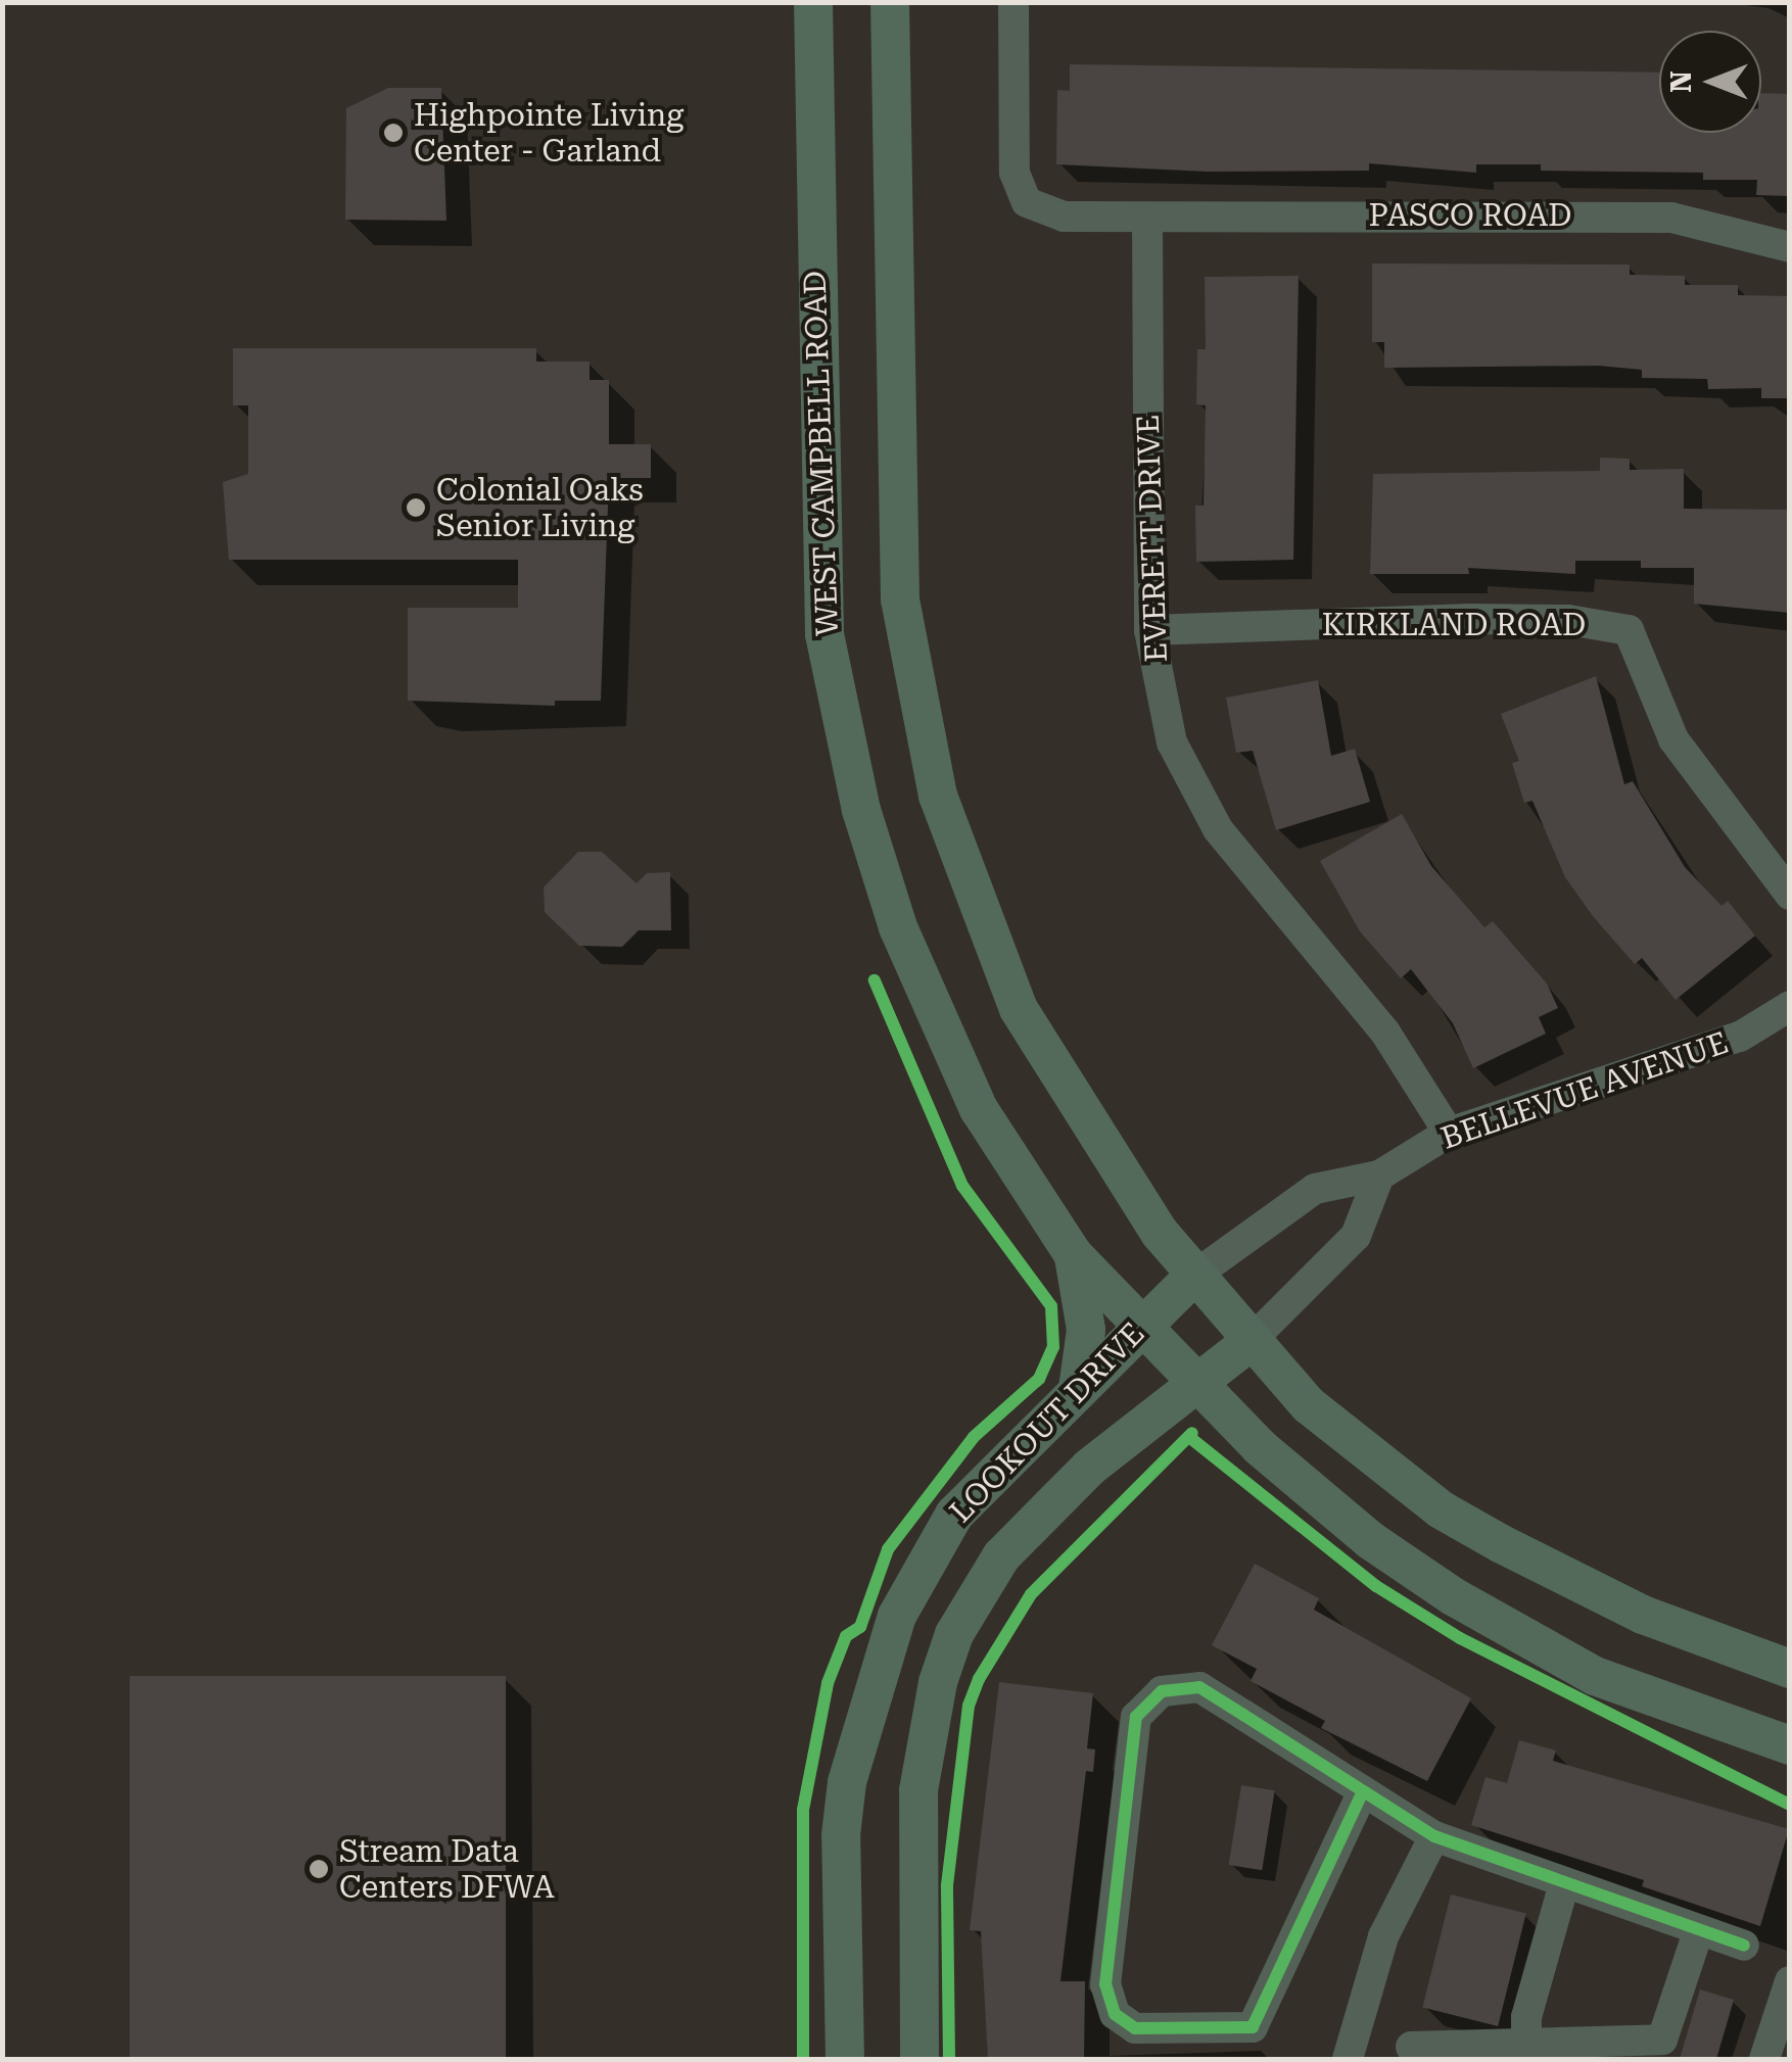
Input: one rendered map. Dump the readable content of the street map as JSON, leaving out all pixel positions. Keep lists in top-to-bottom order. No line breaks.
{"streets":{"main road":["WEST CAMPBELL ROAD","LOOKOUT DRIVE"],"street":["PASCO ROAD","EVERETT DRIVE","KIRKLAND ROAD","BELLEVUE AVENUE"]},"crossings":[["PASCO ROAD","EVERETT DRIVE"],["WEST CAMPBELL ROAD","LOOKOUT DRIVE"],["EVERETT DRIVE","KIRKLAND ROAD"],["EVERETT DRIVE","BELLEVUE AVENUE"],["BELLEVUE AVENUE","LOOKOUT DRIVE"]],"places":["Highpointe Living Center - Garland","Colonial Oaks Senior Living","Stream Data Centers DFWA"],"north":"left"}
